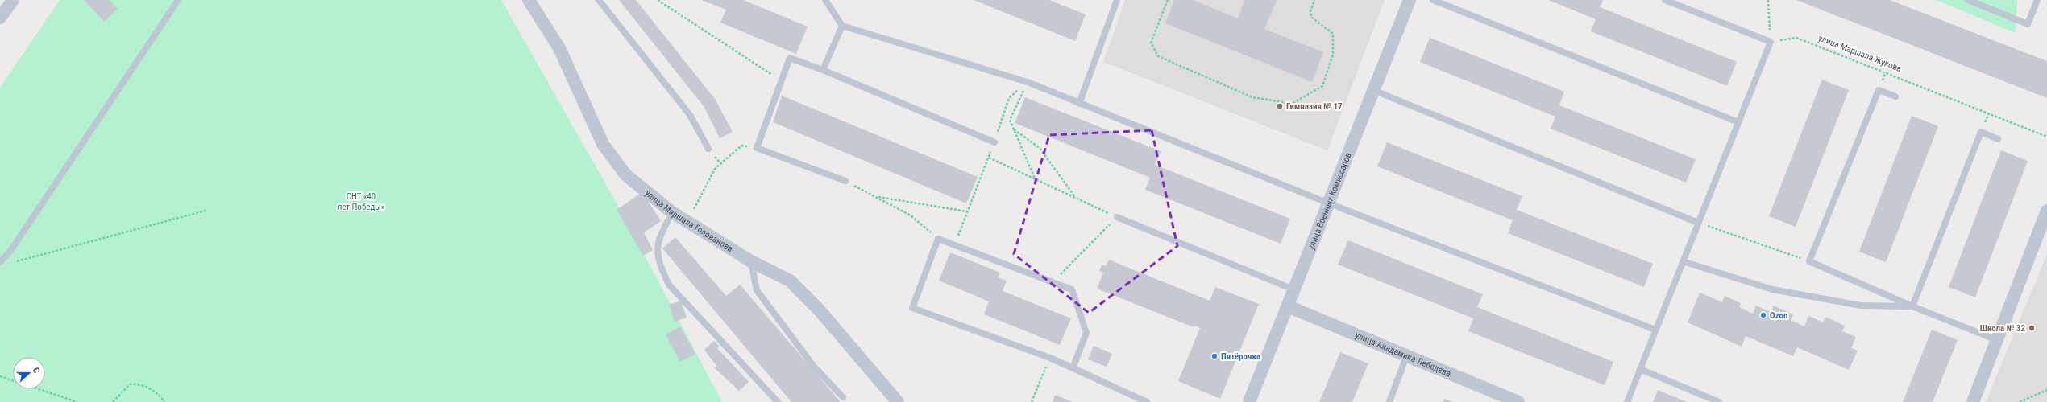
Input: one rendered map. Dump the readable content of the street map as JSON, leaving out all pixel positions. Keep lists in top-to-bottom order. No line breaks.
{"streets":{"street":["улица Военных Комиссаров","улица Маршала Голованова","улица Академика Лебедева"],"path":["улица Маршала Жукова"]},"crossings":[["улица Военных Комиссаров","улица Академика Лебедева"]],"parks":["СНТ «40 лет Победы»"],"places":["Гимназия № 17","Ozon","Школа № 32","Пятёрочка"],"north":"right"}
